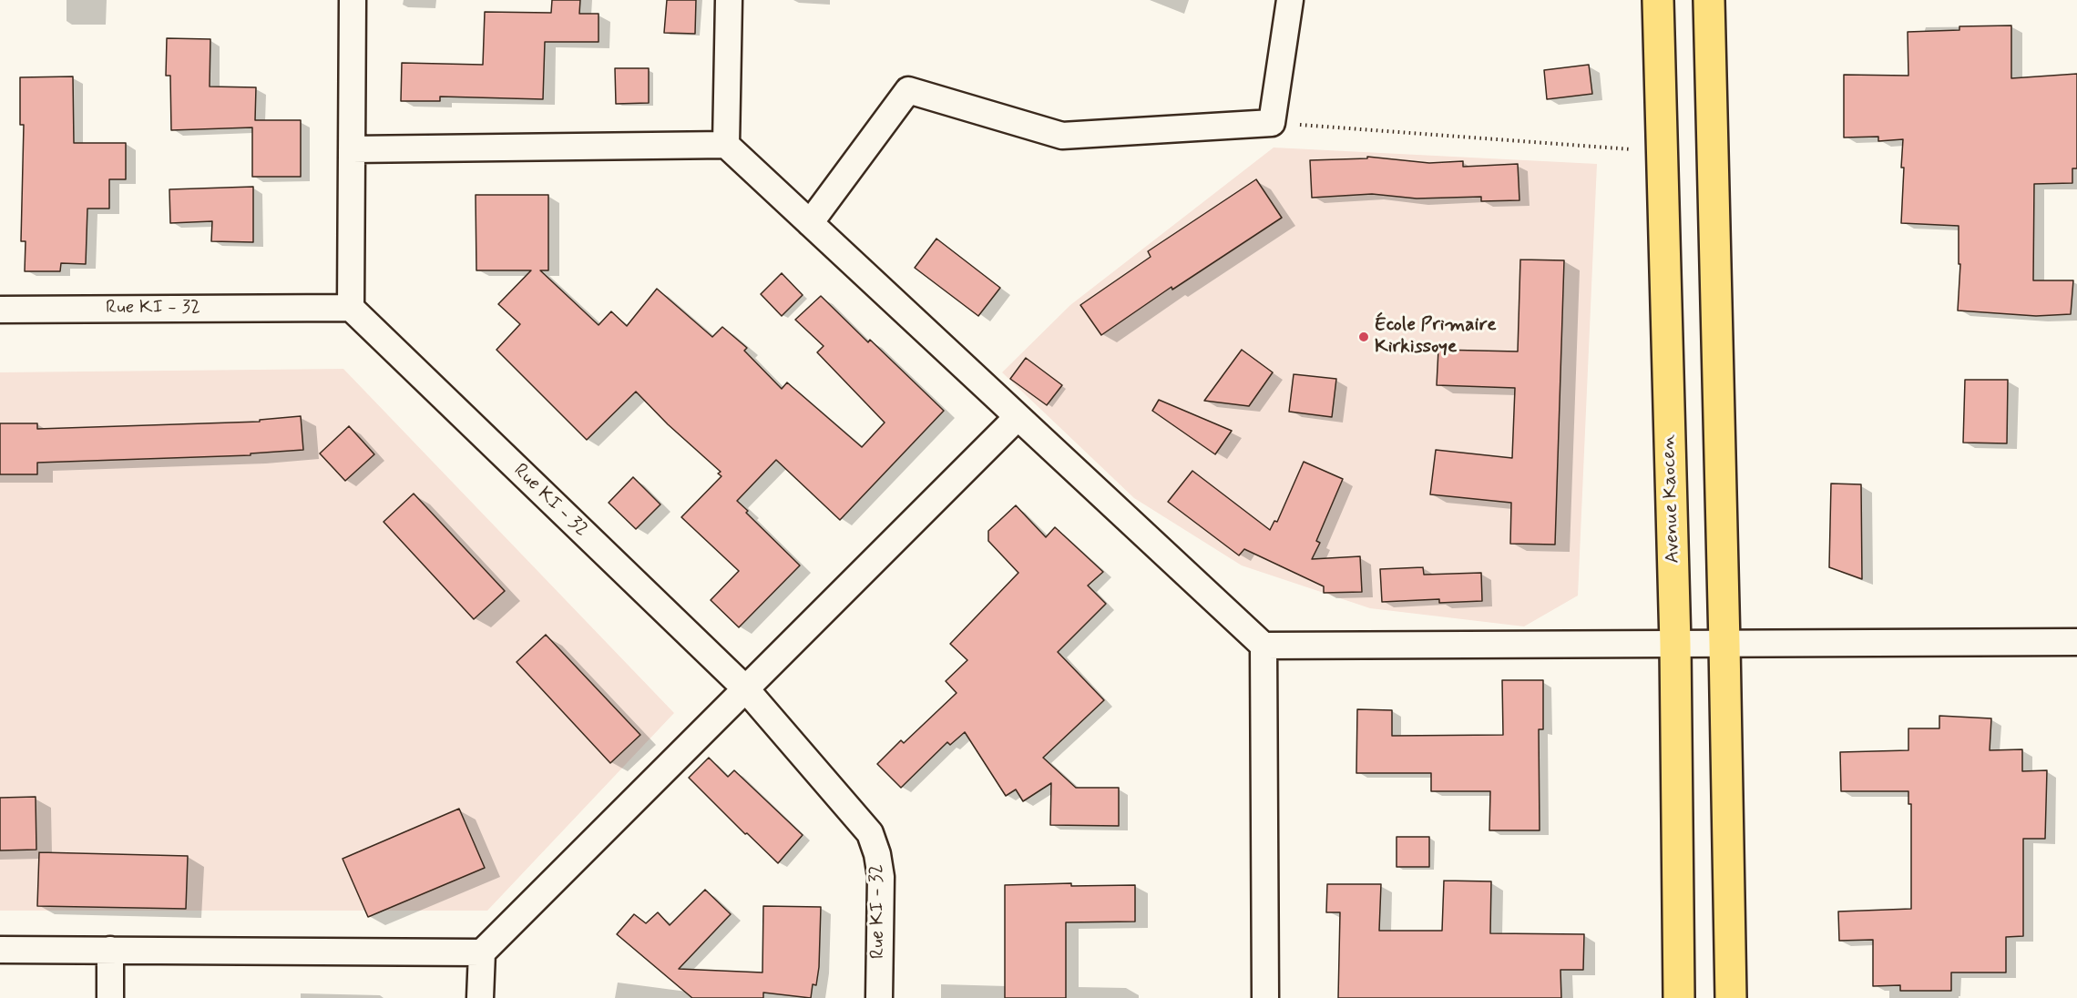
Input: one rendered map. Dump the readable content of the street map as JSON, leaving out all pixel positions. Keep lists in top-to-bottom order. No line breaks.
{"streets":{"highway":["Avenue Kaocen"],"street":["Rue KI - 32"]},"places":["École Primaire Kirkissoye"]}
